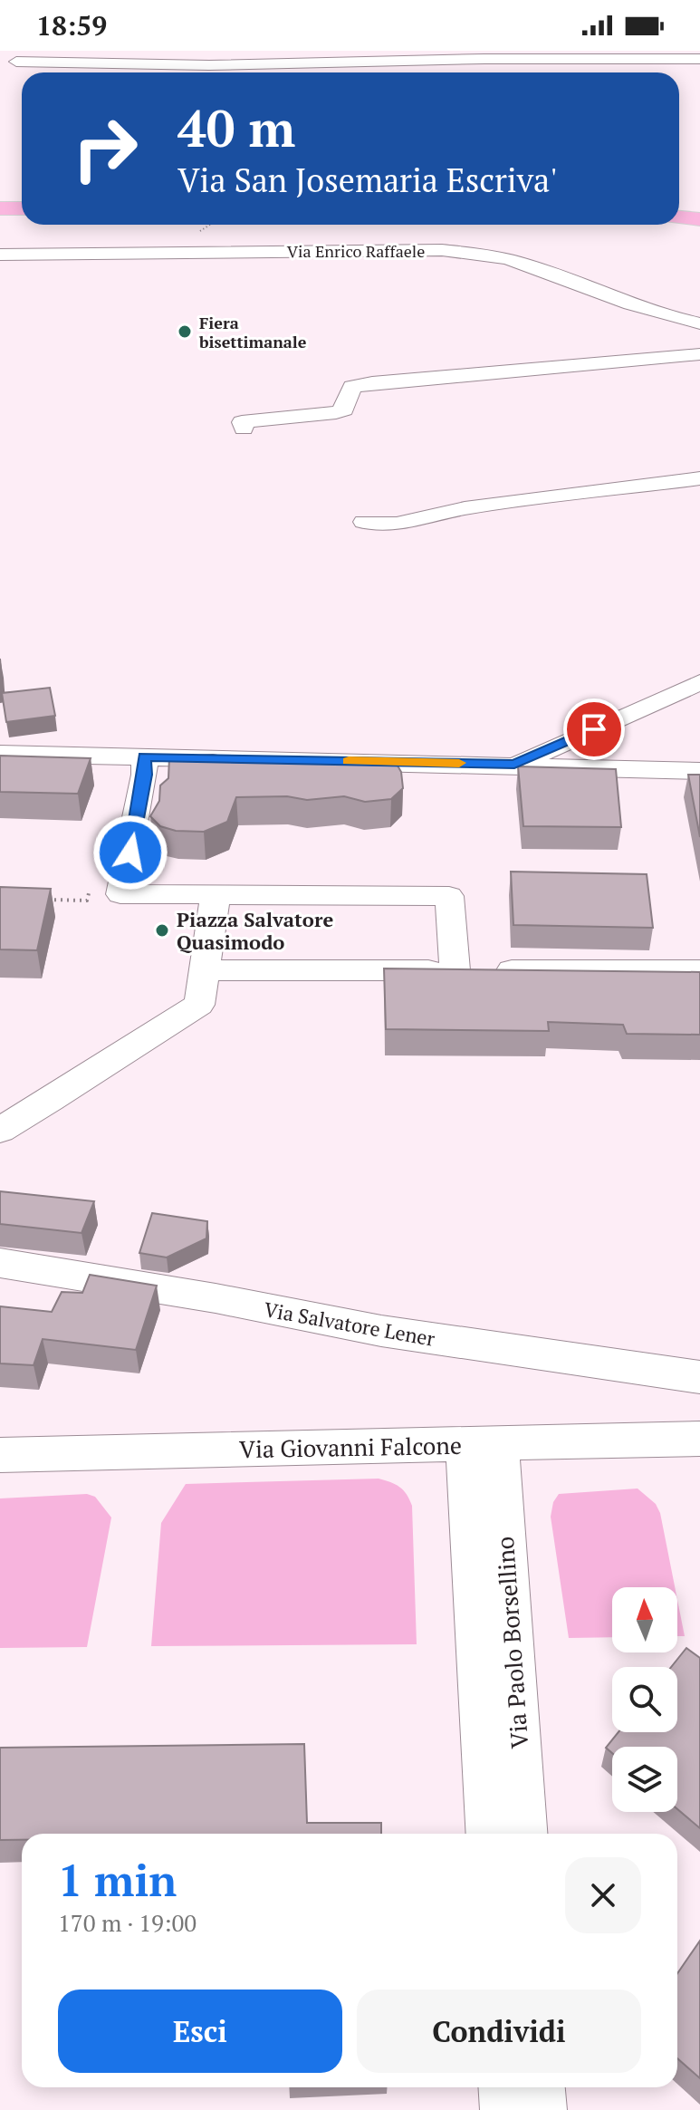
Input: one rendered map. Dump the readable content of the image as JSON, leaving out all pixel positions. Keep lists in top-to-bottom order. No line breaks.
{"streets":{"street":["Via Enrico Raffaele","Via Salvatore Lener","Via Giovanni Falcone","Via Paolo Borsellino"]},"crossings":[["Via Giovanni Falcone","Via Paolo Borsellino"]],"places":["Fiera bisettimanale","Piazza Salvatore Quasimodo"],"north":"top","page":{"status":"18:59","turn":["40 m","Via San Josemaria Escriva'"],"heading":["1 min","170 m · 19:00"],"buttons":["Esci","Condividi"]}}
